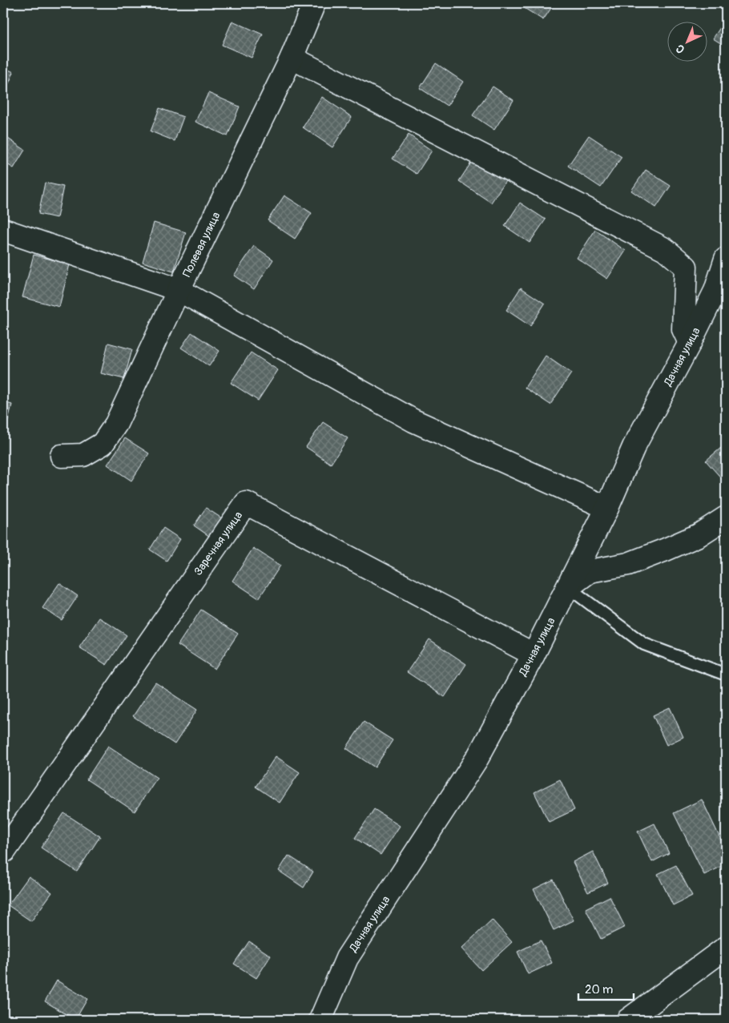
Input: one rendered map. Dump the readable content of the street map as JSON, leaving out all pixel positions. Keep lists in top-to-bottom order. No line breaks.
{"streets":{"street":["Полевая улица","Дачная улица","Заречная улица"]},"crossings":[["Дачная улица","Заречная улица"]],"scale_bar":"20 m","north":"bottom left"}
